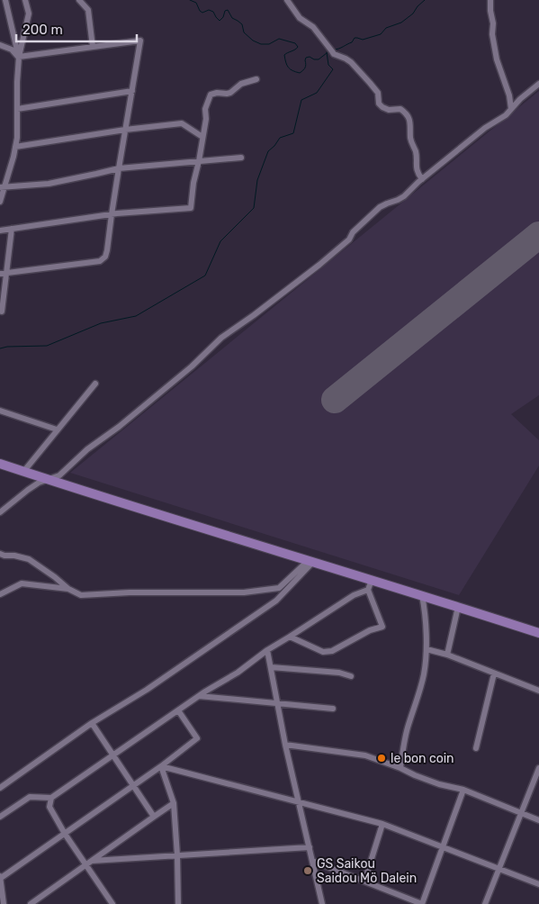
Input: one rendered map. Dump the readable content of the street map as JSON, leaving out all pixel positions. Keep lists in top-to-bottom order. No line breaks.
{"places":["le bon coin","GS Saikou Saidou Mö Dalein"],"scale_bar":"200 m"}
